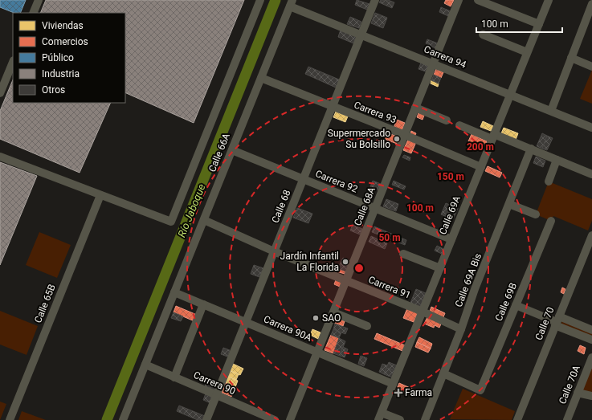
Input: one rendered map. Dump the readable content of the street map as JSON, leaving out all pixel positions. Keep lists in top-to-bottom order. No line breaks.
{"streets":{"street":["Carrera 94","Carrera 93","Calle 66A","Carrera 92","Calle 68","Calle 68A","Calle 69A","Calle 69A Bis","Carrera 91","Calle 69B","Calle 65B","Calle 70","Carrera 90A","Carrera 90","Calle 70A"]},"crossings":[["Carrera 94","Calle 66A"],["Carrera 94","Calle 68"],["Carrera 94","Calle 68A"],["Carrera 94","Calle 69A"],["Carrera 93","Calle 66A"],["Carrera 93","Calle 68"],["Carrera 93","Calle 68A"],["Carrera 93","Calle 69A"],["Calle 66A","Carrera 92"],["Calle 66A","Carrera 91"],["Calle 66A","Calle 65B"],["Calle 66A","Carrera 90A"],["Calle 66A","Carrera 90"],["Carrera 92","Calle 68"],["Carrera 92","Calle 68A"],["Carrera 92","Calle 69A"],["Calle 68","Carrera 91"],["Calle 68","Carrera 90A"],["Calle 68","Carrera 90"],["Calle 68A","Carrera 91"],["Calle 68A","Carrera 90A"],["Calle 69A","Carrera 91"],["Calle 69A","Carrera 90A"],["Calle 69A Bis","Carrera 91"],["Calle 69A Bis","Calle 69B"]],"water":["Río Jaboque"],"places":{"other":["Supermercado Su Bolsillo","Jardín Infantil La Florida","SAO"],"health":["Farma"]},"legend":["Viviendas","Comercios","Público","Industria","Otros"],"scale_bar":"100 m","rings":["200 m","150 m","100 m","50 m"]}
